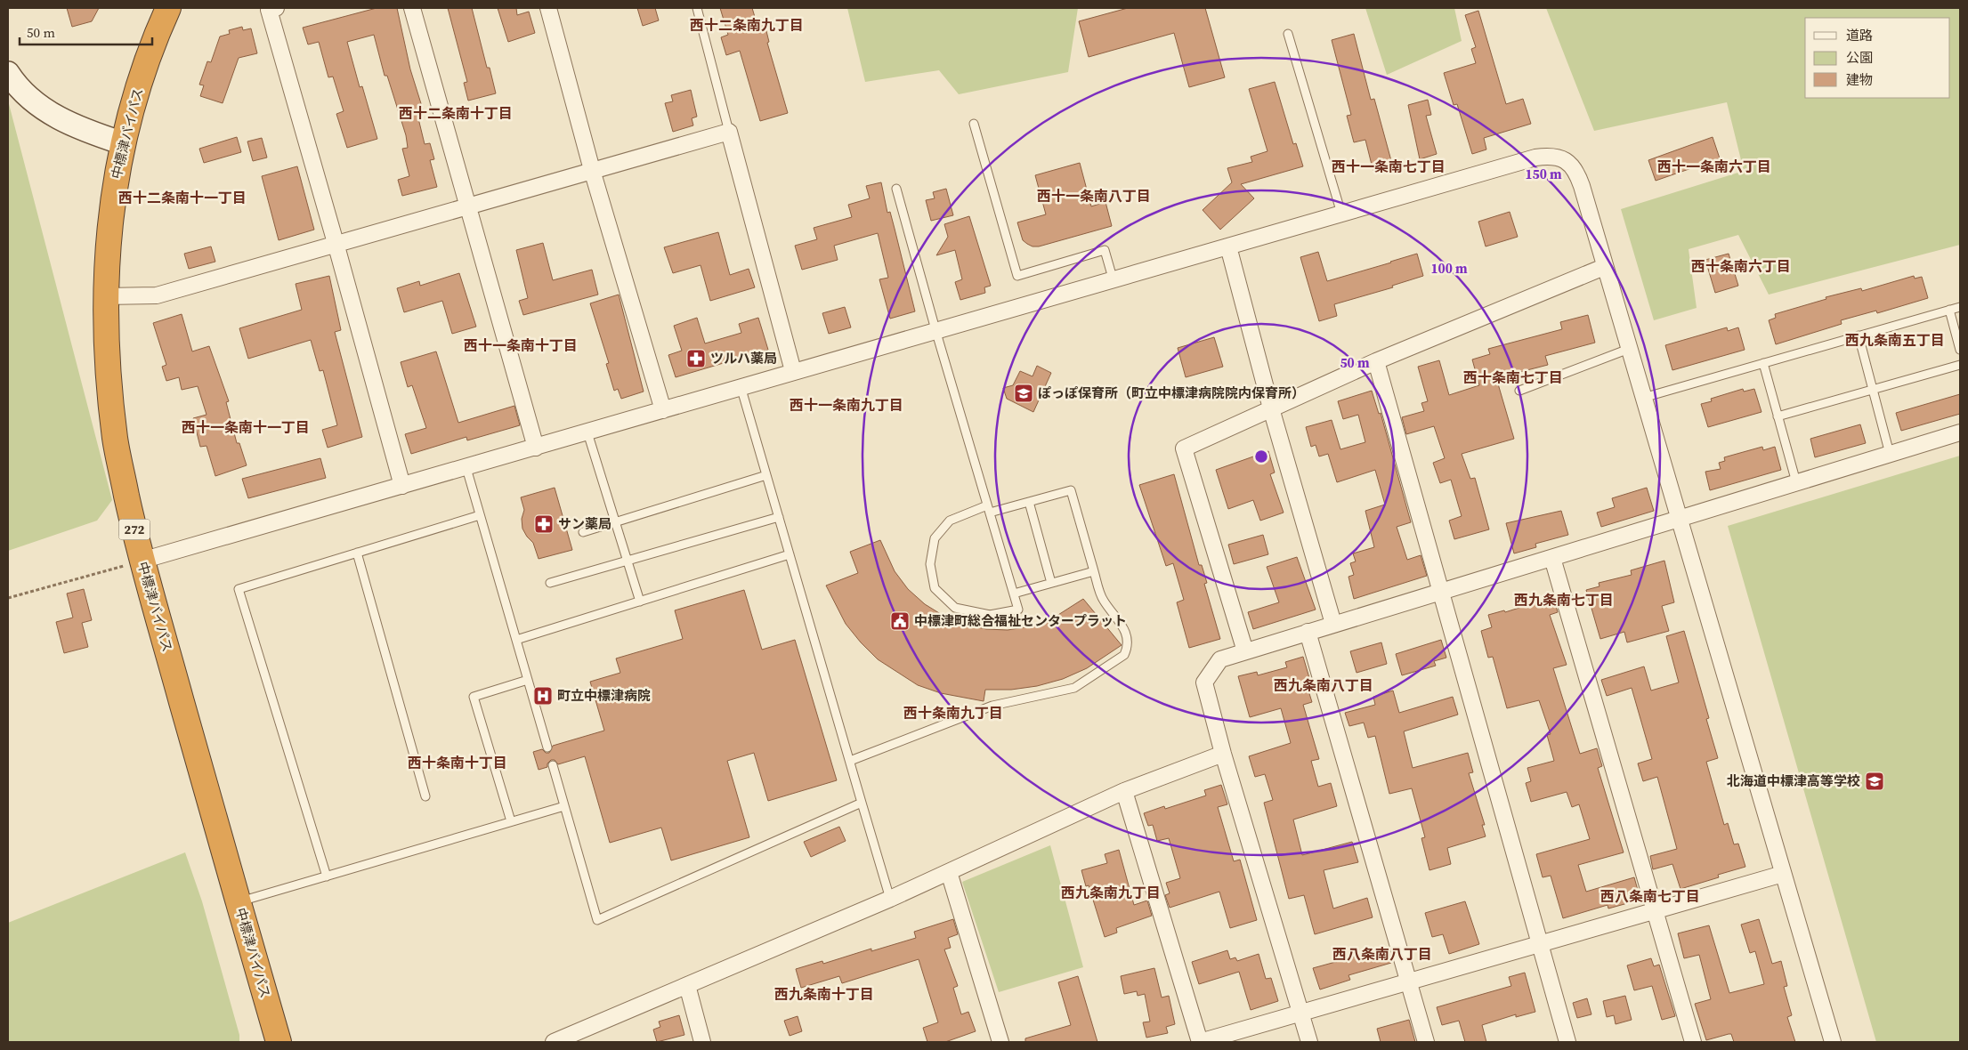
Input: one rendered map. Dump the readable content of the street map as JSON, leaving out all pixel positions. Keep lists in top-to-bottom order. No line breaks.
{"streets":{"highway":["中標津バイパス","272"]},"districts":["西十二条南九丁目","西十二条南十丁目","西十一条南七丁目","西十一条南六丁目","西十一条南八丁目","西十二条南十一丁目","西十条南六丁目","西九条南五丁目","西十一条南十丁目","西十条南七丁目","西十一条南九丁目","西十一条南十一丁目","西九条南七丁目","西九条南八丁目","西十条南九丁目","西十条南十丁目","西九条南九丁目","西八条南七丁目","西八条南八丁目","西九条南十丁目"],"places":{"pharmacy":["ツルハ薬局","サン薬局"],"school or university":["ぽっぽ保育所（町立中標津病院院内保育所）","北海道中標津高等学校"],"public building":["中標津町総合福祉センタープラット"],"hospital":["町立中標津病院"]},"legend":["道路","公園","建物"],"scale_bar":"50 m","rings":["150 m","100 m","50 m"]}
